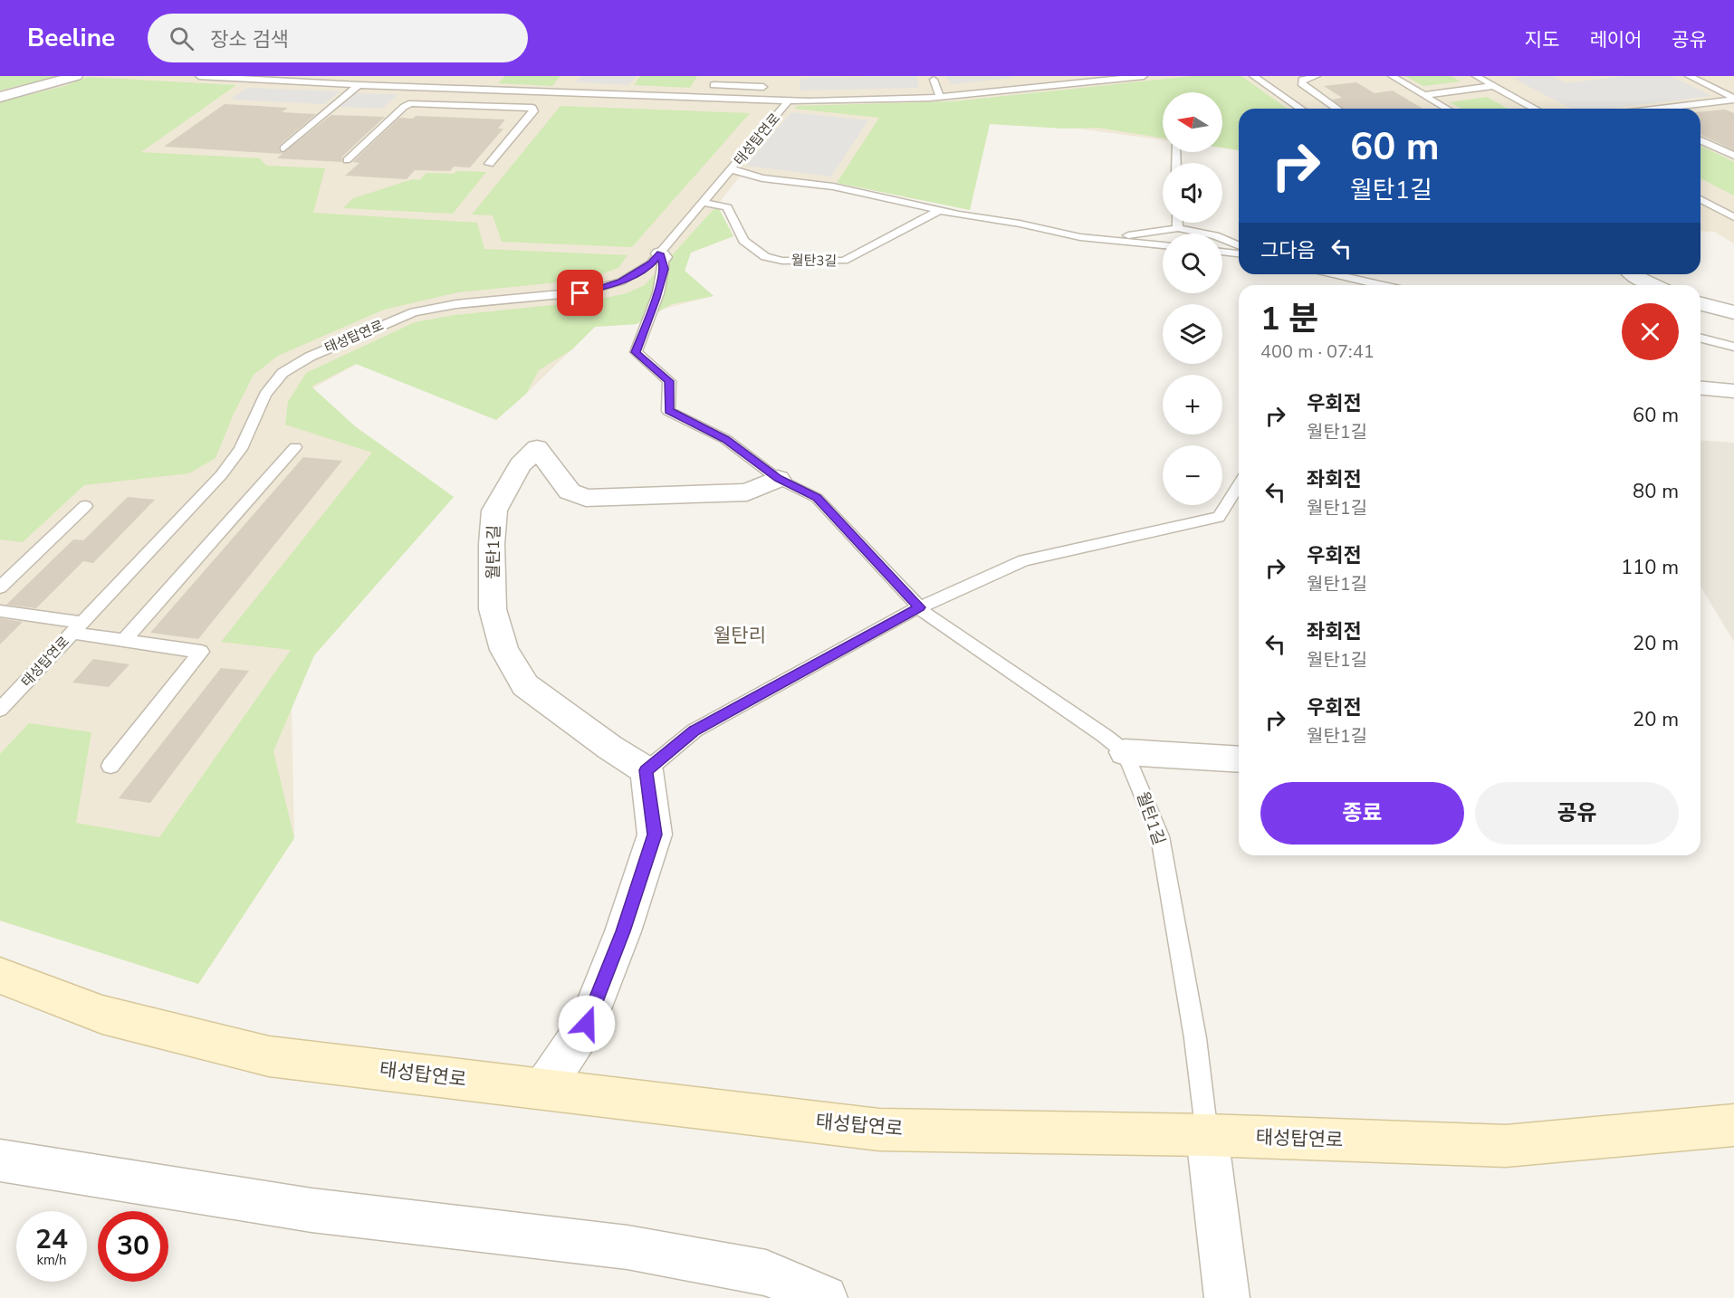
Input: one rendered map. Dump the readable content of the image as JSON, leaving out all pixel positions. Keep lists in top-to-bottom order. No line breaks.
{"streets":{"main road":["태성탑연로"],"street":["월탄1길"],"lane":["월탄3길"]},"crossings":[["태성탑연로","월탄3길"],["태성탑연로","월탄1길"]],"districts":["월탄리"],"north":"left","page":{"header":"Beeline","search":"장소 검색","nav":["지도","레이어","공유"],"map_buttons":["+","−"],"turn":["60 m","월탄1길"],"then":"그다음","heading":["1 분","400 m · 07:41"],"list":[{"name":"우회전","note":"월탄1길","value":"60 m"},{"name":"좌회전","note":"월탄1길","value":"80 m"},{"name":"우회전","note":"월탄1길","value":"110 m"},{"name":"좌회전","note":"월탄1길","value":"20 m"},{"name":"우회전","note":"월탄1길","value":"20 m"}],"buttons":["종료","공유"],"speed":"24 km/h","limit":"30"}}
